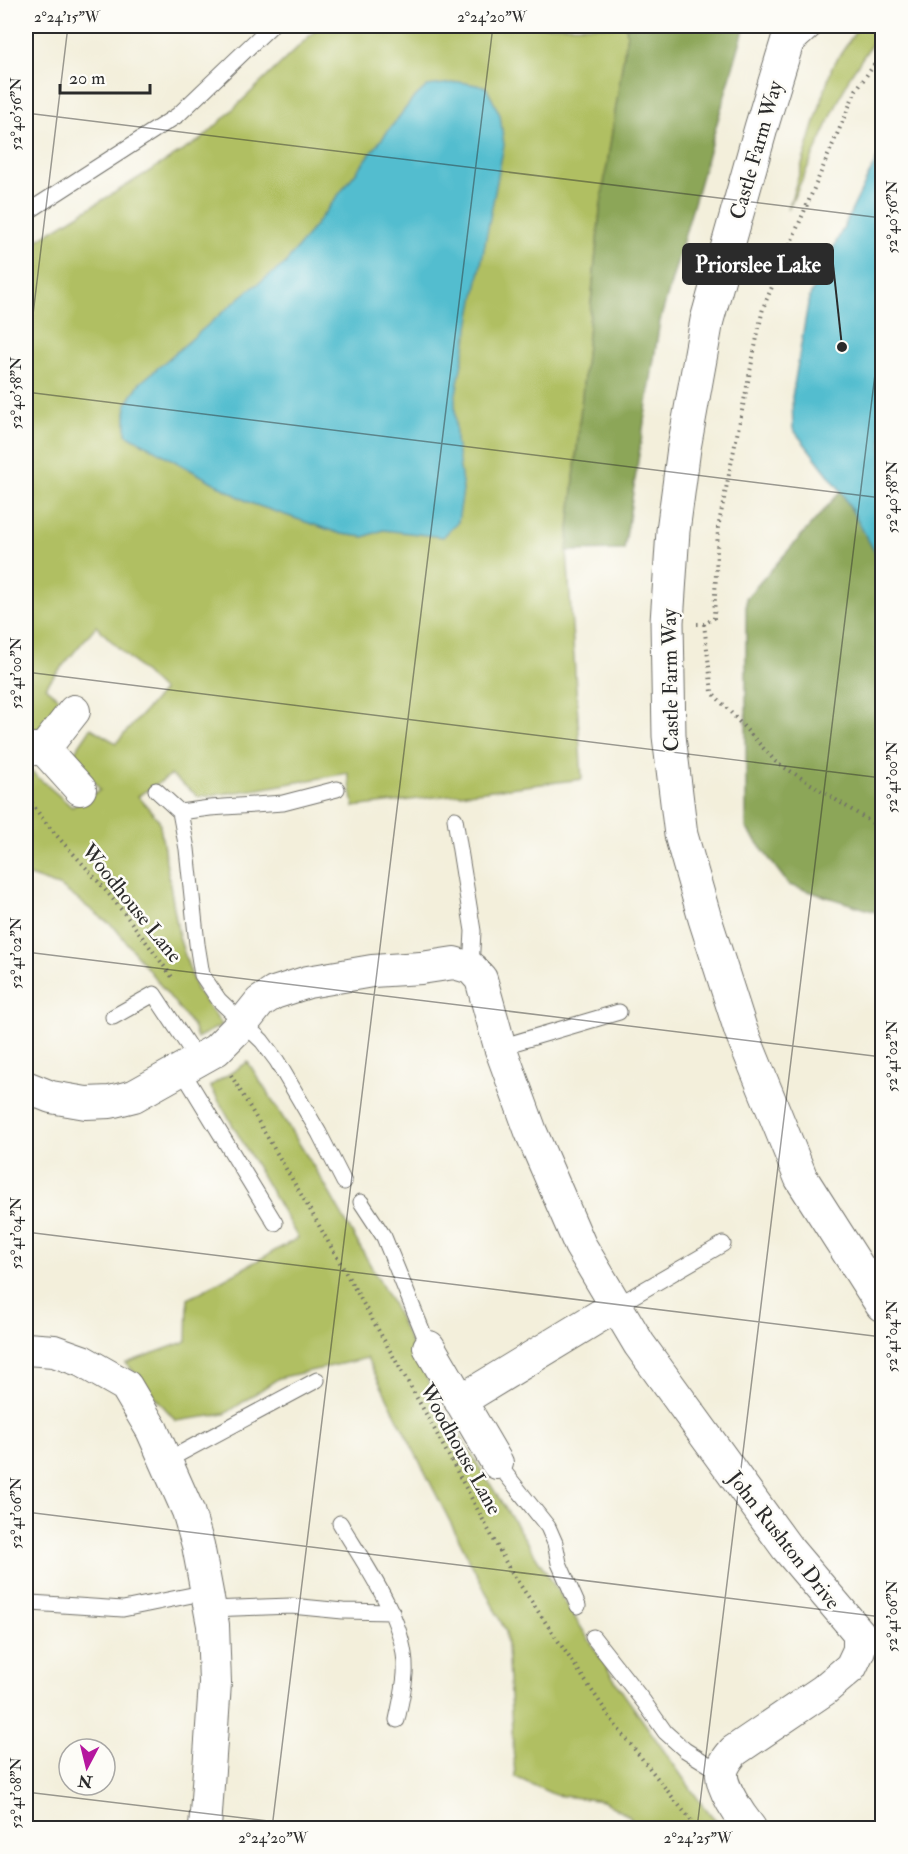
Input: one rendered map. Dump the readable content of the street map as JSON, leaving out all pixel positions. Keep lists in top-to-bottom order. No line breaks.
{"streets":{"main road":["Castle Farm Way"],"street":["John Rushton Drive"],"path":["Woodhouse Lane"]},"places":["Priorslee Lake"],"scale_bar":"20 m","north":"bottom","coordinates":["2°24'15\"W","2°24'20\"W","52°40'56\"N","52°40'58\"N","52°41'00\"N","52°41'02\"N","52°41'04\"N","52°41'06\"N","52°41'08\"N","2°24'25\"W"]}
